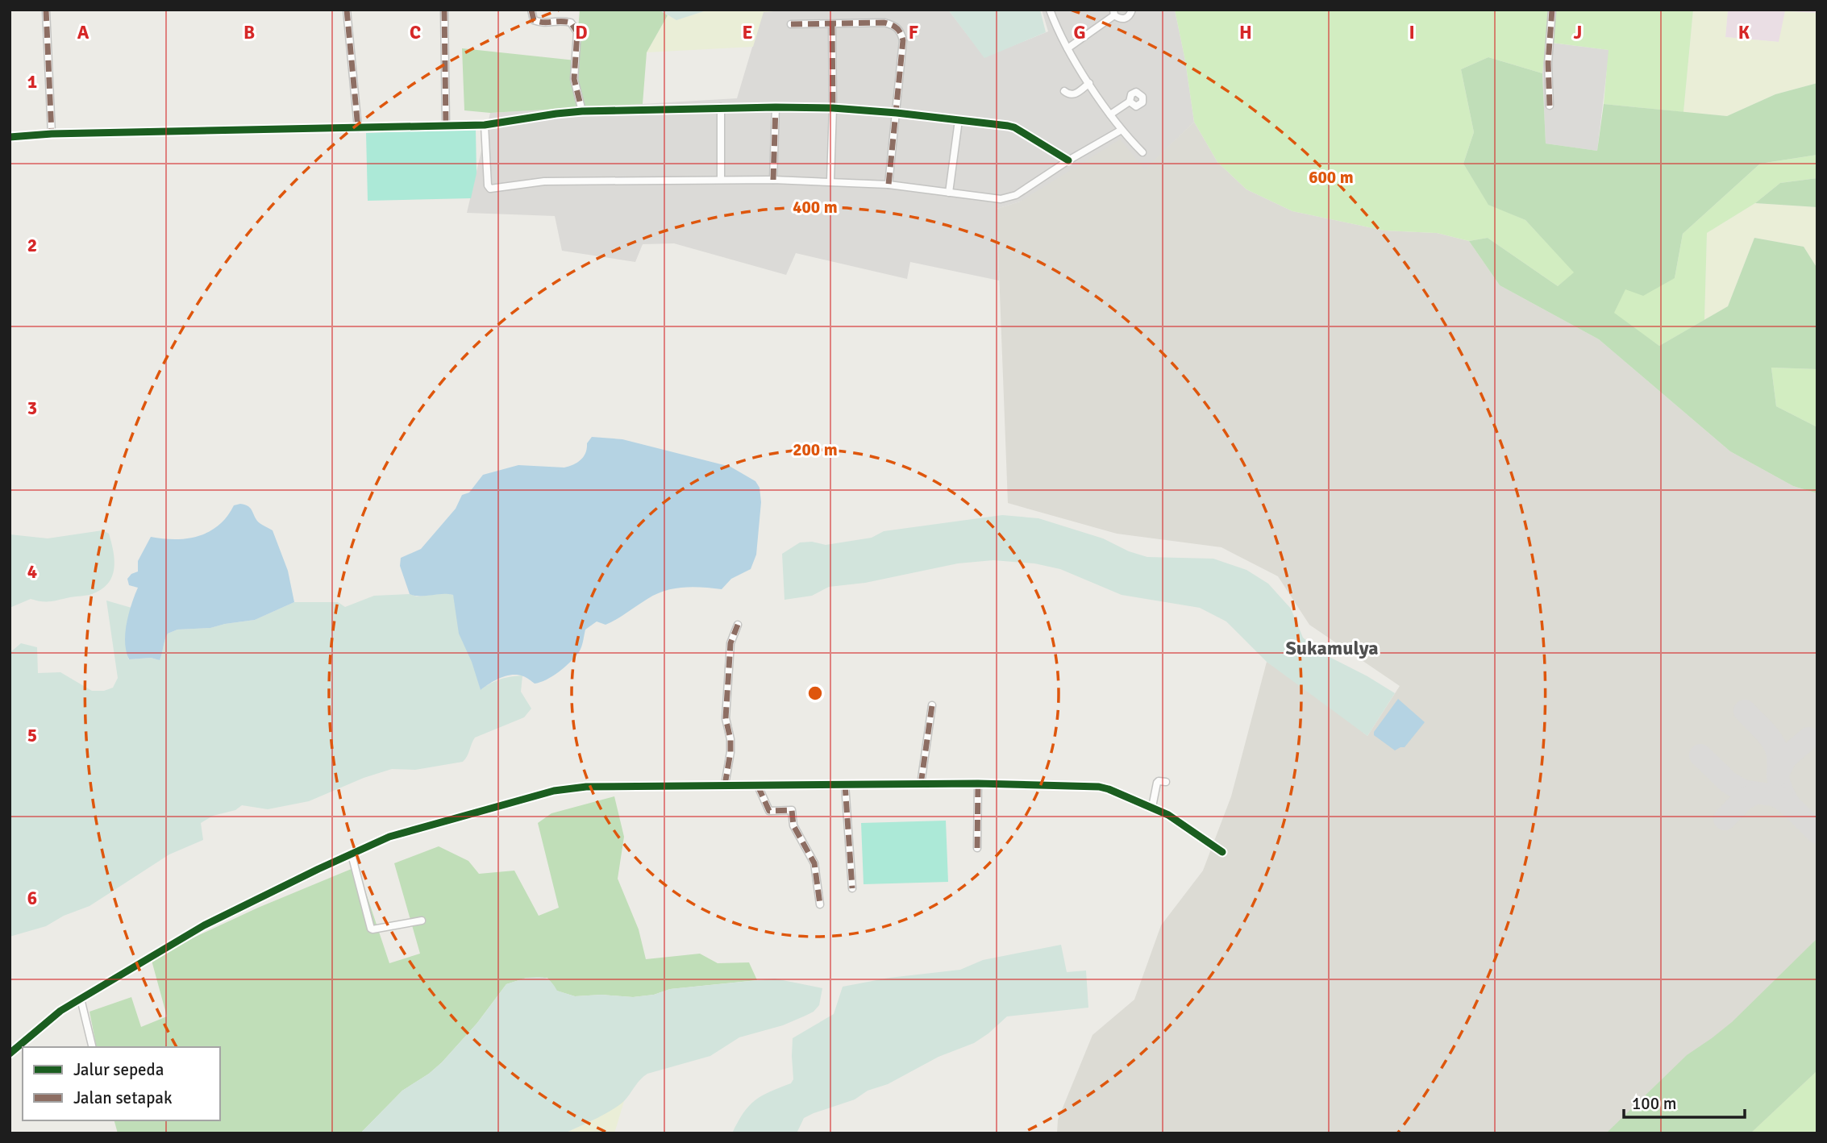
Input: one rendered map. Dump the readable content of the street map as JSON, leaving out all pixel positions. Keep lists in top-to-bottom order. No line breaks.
{"districts":["Sukamulya"],"legend":["Jalur sepeda","Jalan setapak"],"scale_bar":"100 m","grid":{"columns":["A","B","C","D","E","F","G","H","I","J","K"],"rows":["1","2","3","4","5","6"]},"rings":["600 m","400 m","200 m"]}
